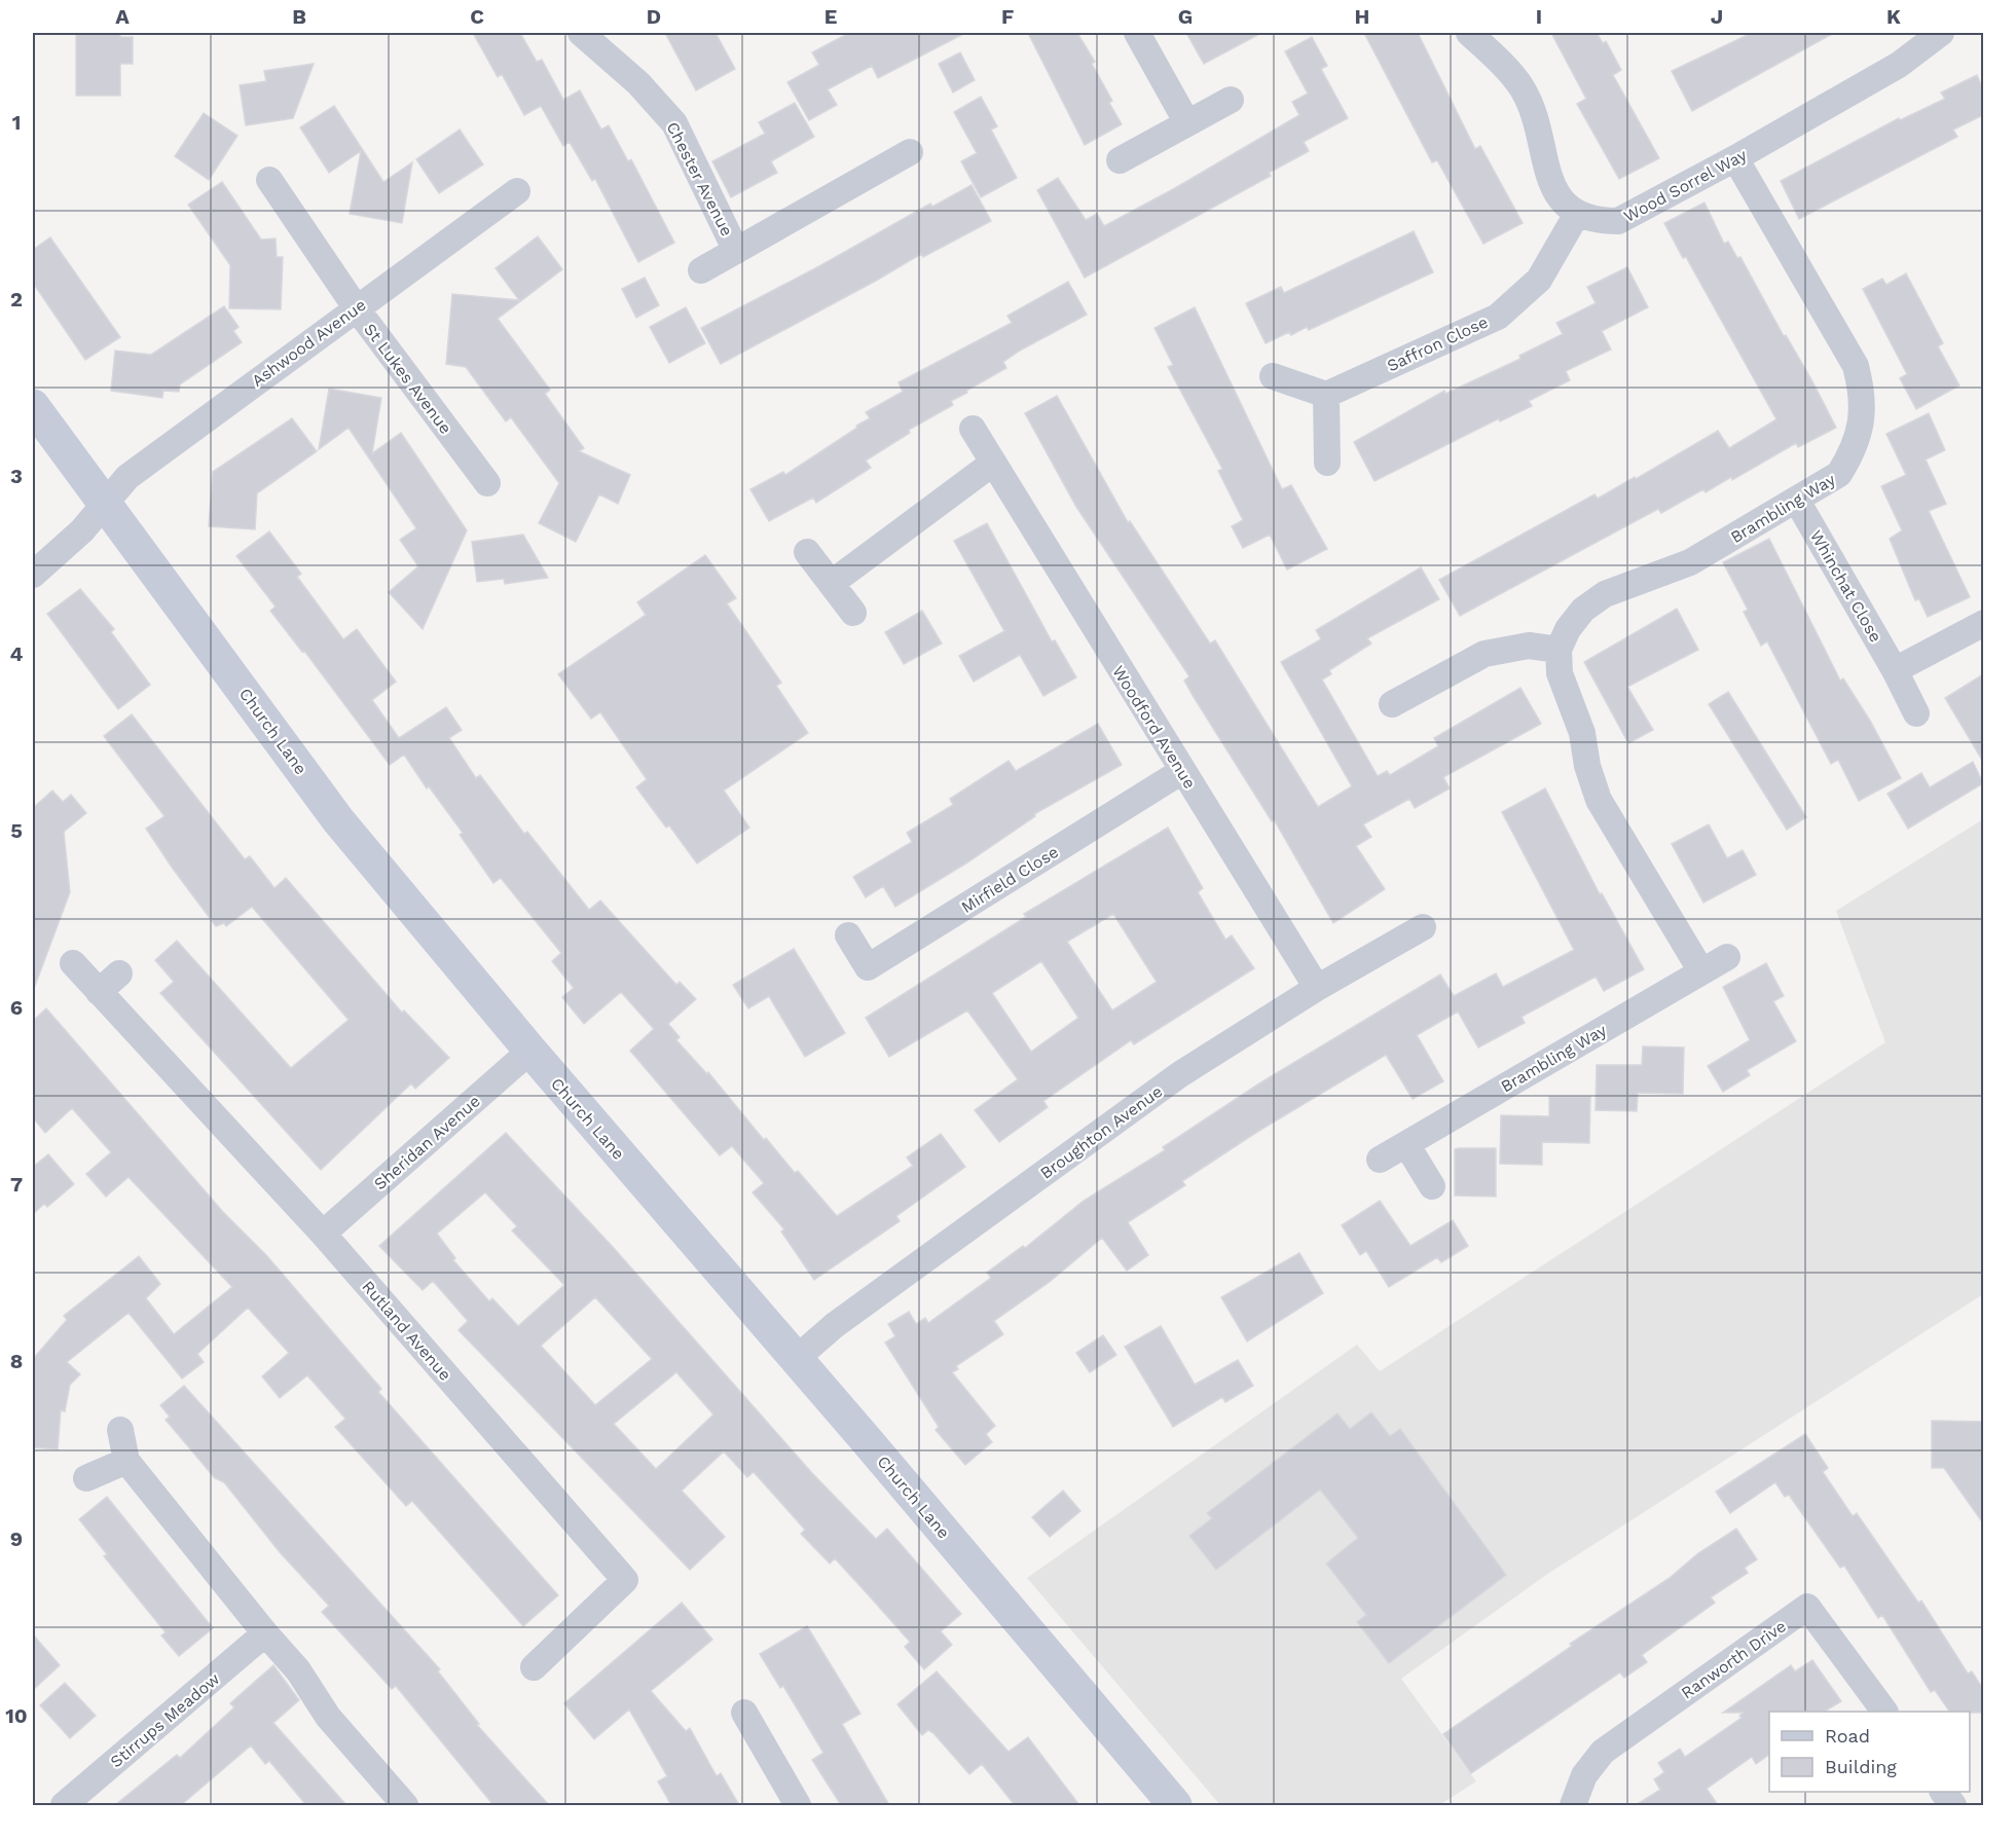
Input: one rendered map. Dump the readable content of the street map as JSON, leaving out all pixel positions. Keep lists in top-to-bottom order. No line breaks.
{"streets":{"main road":["Church Lane"],"street":["Chester Avenue","Wood Sorrel Way","Ashwood Avenue","Saffron Close","St Lukes Avenue","Brambling Way","Whinchat Close","Woodford Avenue","Mirfield Close","Broughton Avenue","Sheridan Avenue","Rutland Avenue","Ranworth Drive","Stirrups Meadow"]},"crossings":[["Wood Sorrel Way","Saffron Close"],["Wood Sorrel Way","Brambling Way"],["Ashwood Avenue","St Lukes Avenue"],["Ashwood Avenue","Church Lane"],["Brambling Way","Whinchat Close"],["Woodford Avenue","Mirfield Close"],["Woodford Avenue","Broughton Avenue"],["Church Lane","Broughton Avenue"],["Church Lane","Sheridan Avenue"],["Sheridan Avenue","Rutland Avenue"]],"legend":["Road","Building"],"grid":{"columns":["A","B","C","D","E","F","G","H","I","J","K"],"rows":["1","2","3","4","5","6","7","8","9","10"]}}
